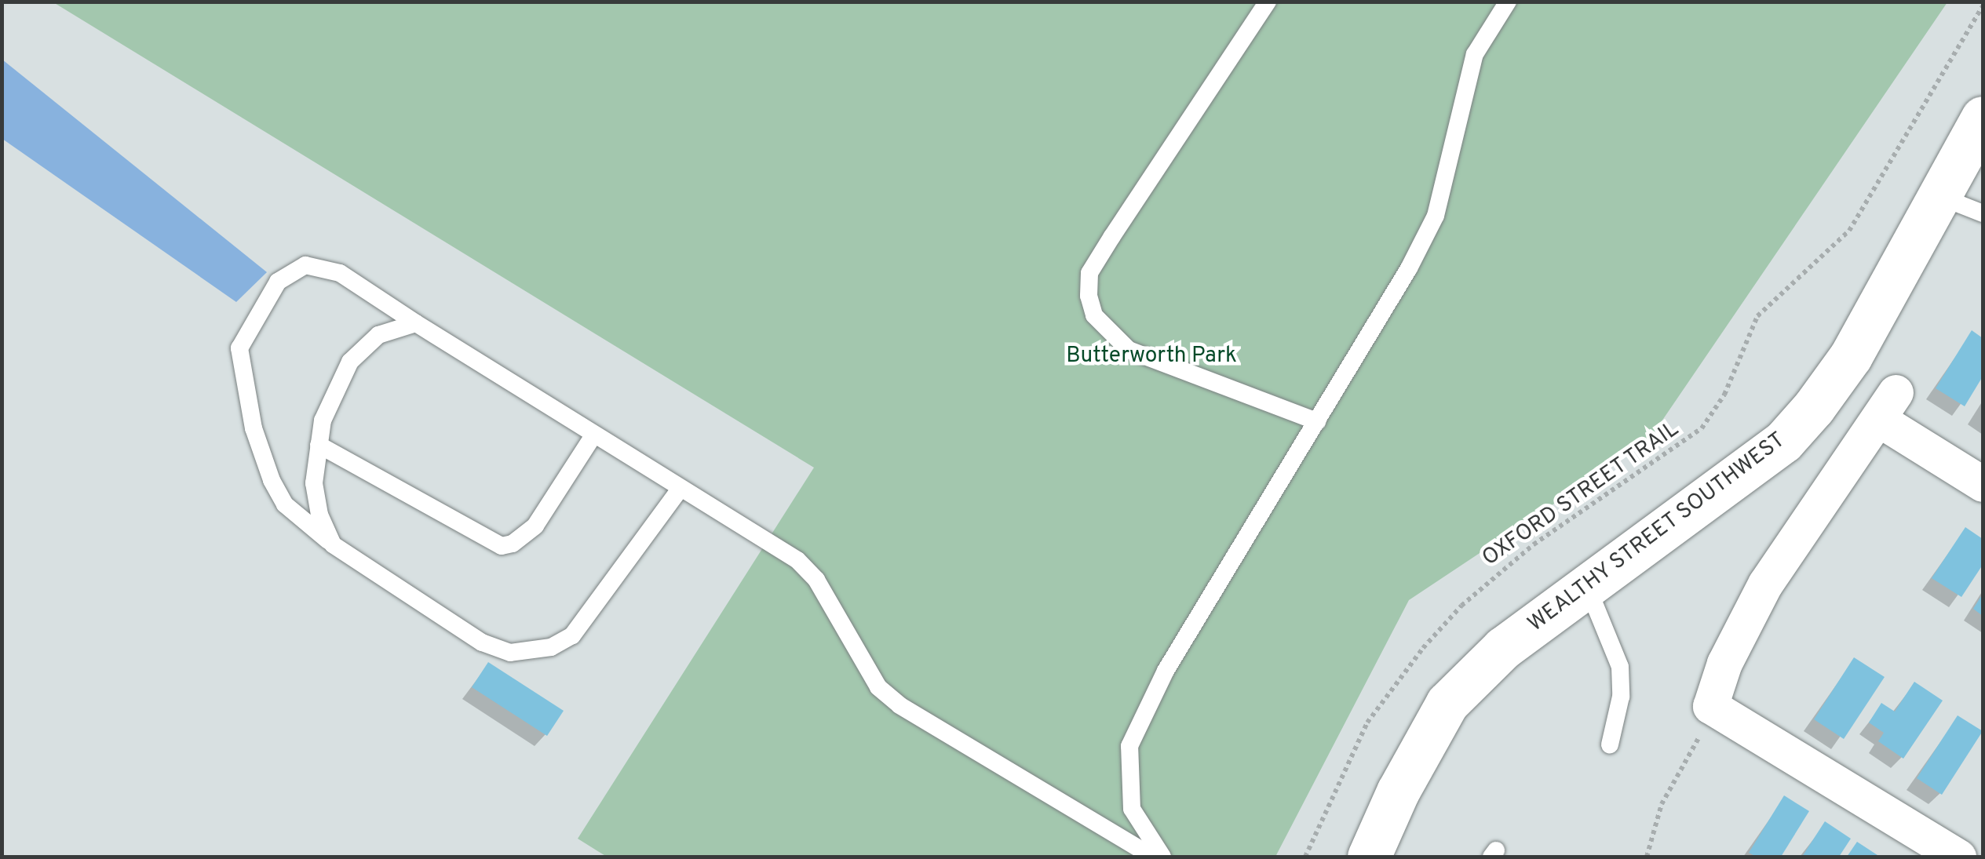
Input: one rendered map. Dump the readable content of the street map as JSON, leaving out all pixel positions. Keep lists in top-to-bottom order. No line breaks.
{"streets":{"main road":["WEALTHY STREET SOUTHWEST"],"path":["OXFORD STREET TRAIL"]},"parks":["Butterworth Park"]}
